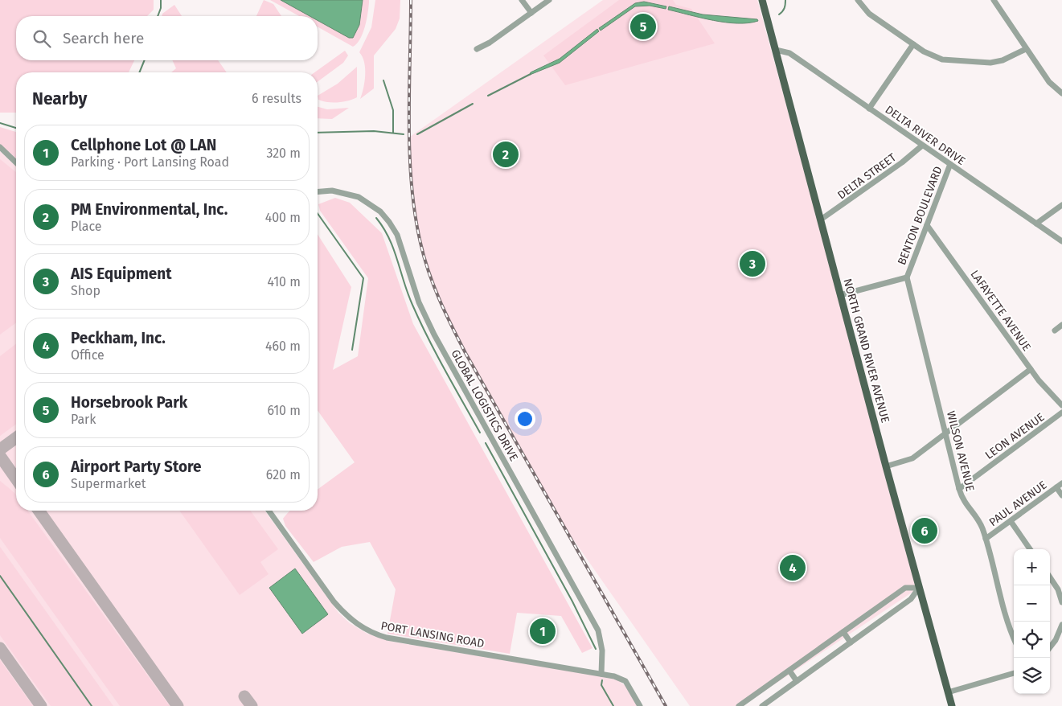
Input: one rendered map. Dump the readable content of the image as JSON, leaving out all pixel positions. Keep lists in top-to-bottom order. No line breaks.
{"streets":{"main road":["NORTH GRAND RIVER AVENUE"],"street":["DELTA RIVER DRIVE","DELTA STREET","BENTON BOULEVARD","LAFAYETTE AVENUE","GLOBAL LOGISTICS DRIVE","LEON AVENUE","WILSON AVENUE","PAUL AVENUE","PORT LANSING ROAD"]},"crossings":[["DELTA RIVER DRIVE","DELTA STREET"],["DELTA RIVER DRIVE","BENTON BOULEVARD"],["DELTA RIVER DRIVE","NORTH GRAND RIVER AVENUE"],["DELTA STREET","NORTH GRAND RIVER AVENUE"],["BENTON BOULEVARD","LAFAYETTE AVENUE"],["BENTON BOULEVARD","NORTH GRAND RIVER AVENUE"],["BENTON BOULEVARD","WILSON AVENUE"],["GLOBAL LOGISTICS DRIVE","PORT LANSING ROAD"],["LEON AVENUE","WILSON AVENUE"],["WILSON AVENUE","PAUL AVENUE"]],"page":{"pins":["5","2","3","6","4","1"],"search":"Search here","heading":["Nearby","6 results"],"list":[{"mark":"1","name":"Cellphone Lot @ LAN","note":"Parking · Port Lansing Road","value":"320 m"},{"mark":"2","name":"PM Environmental, Inc.","note":"Place","value":"400 m"},{"mark":"3","name":"AIS Equipment","note":"Shop","value":"410 m"},{"mark":"4","name":"Peckham, Inc.","note":"Office","value":"460 m"},{"mark":"5","name":"Horsebrook Park","note":"Park","value":"610 m"},{"mark":"6","name":"Airport Party Store","note":"Supermarket","value":"620 m"}],"map_buttons":["+","−"]}}
